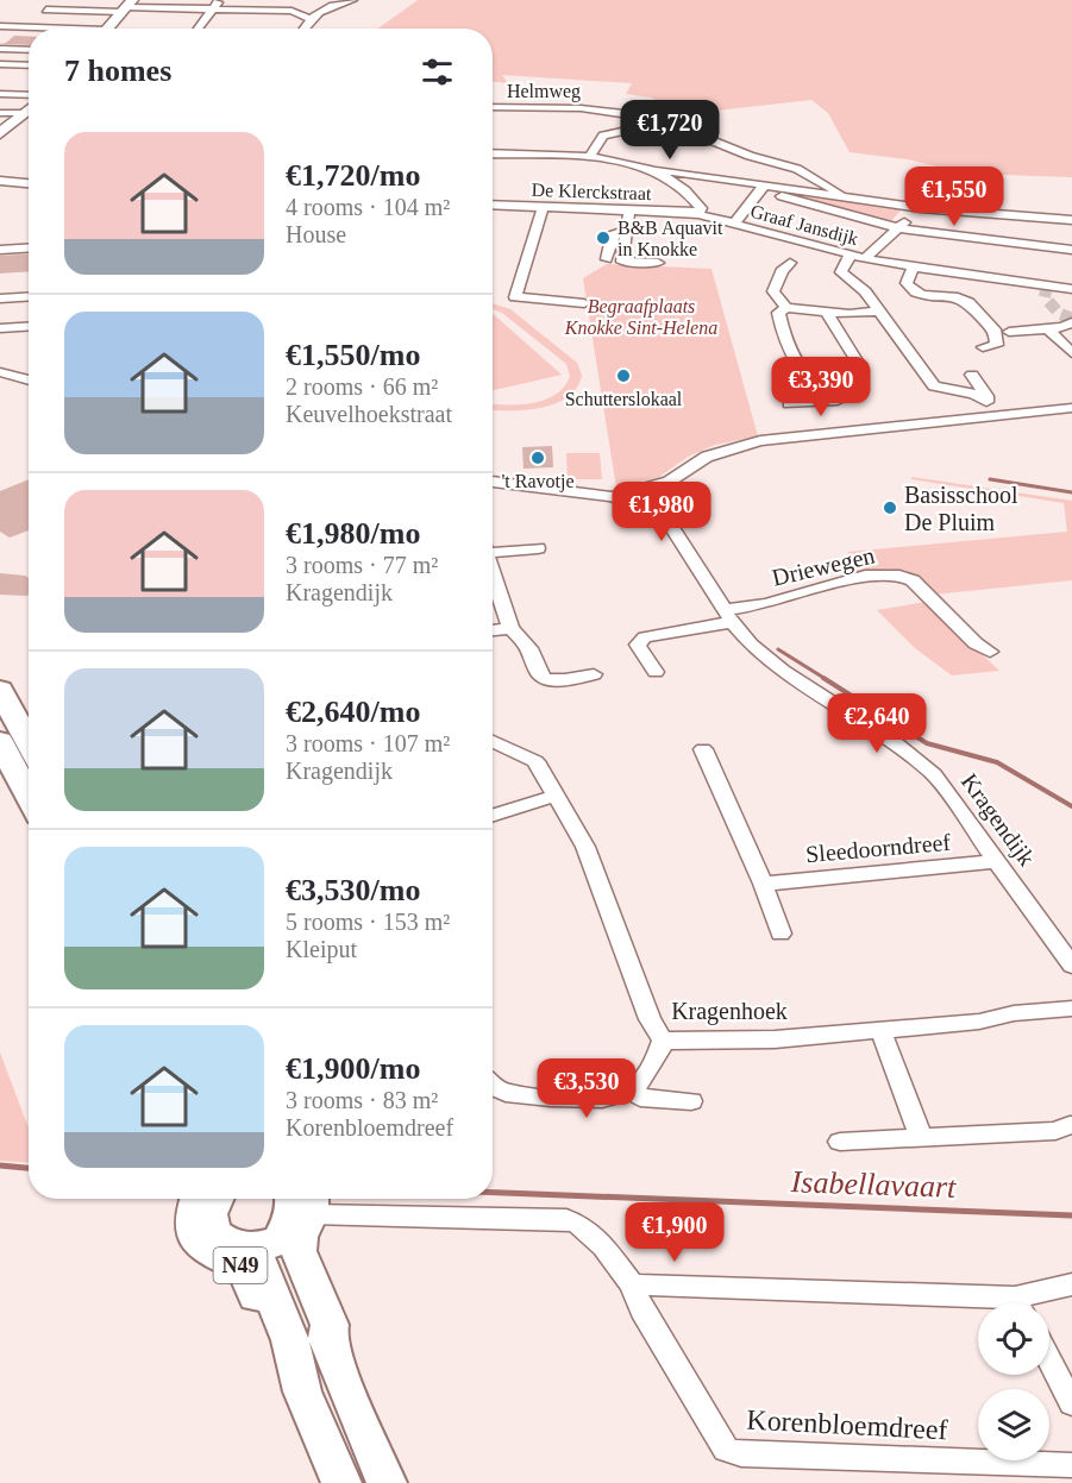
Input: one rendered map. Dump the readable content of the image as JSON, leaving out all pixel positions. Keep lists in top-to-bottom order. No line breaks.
{"streets":{"main road":["N49"],"street":["Helmweg","De Klerckstraat","Graaf Jansdijk","Driewegen","Kragendijk","Sleedoorndreef","Kragenhoek","Korenbloemdreef"]},"crossings":[["De Klerckstraat","Graaf Jansdijk"],["Driewegen","Kragendijk"],["Kragendijk","Sleedoorndreef"]],"water":["Isabellavaart"],"parks":["Begraafplaats Knokke Sint-Helena"],"places":["B&B Aquavit in Knokke","Schutterslokaal","'t Ravotje","Basisschool De Pluim"],"page":{"heading":"7 homes","price":["€1,720","€1,550","€3,390","€1,980","€2,640","€3,530","€1,900"],"list":[{"name":"€1,720/mo","note":"4 rooms · 104 m² · House"},{"name":"€1,550/mo","note":"2 rooms · 66 m² · Keuvelhoekstraat"},{"name":"€1,980/mo","note":"3 rooms · 77 m² · Kragendijk"},{"name":"€2,640/mo","note":"3 rooms · 107 m² · Kragendijk"},{"name":"€3,530/mo","note":"5 rooms · 153 m² · Kleiput"},{"name":"€1,900/mo","note":"3 rooms · 83 m² · Korenbloemdreef"}]}}
